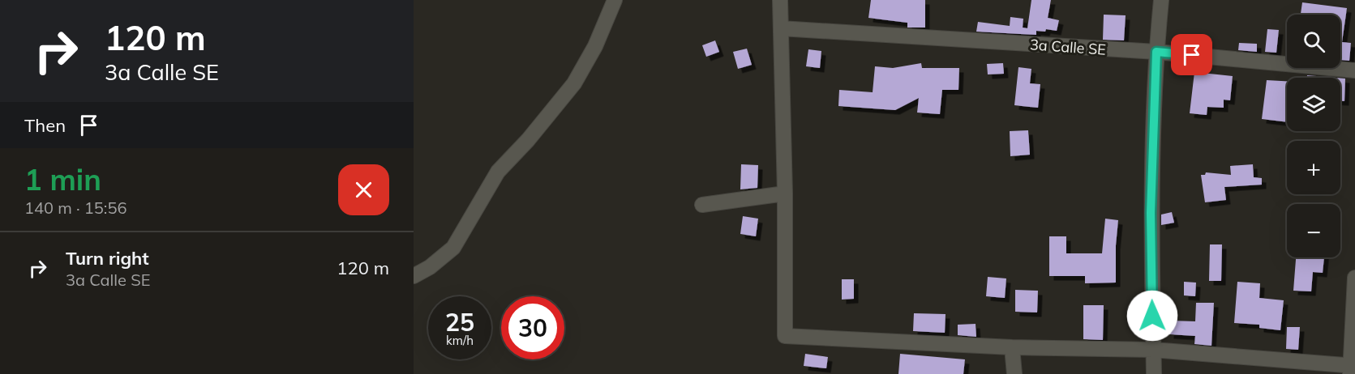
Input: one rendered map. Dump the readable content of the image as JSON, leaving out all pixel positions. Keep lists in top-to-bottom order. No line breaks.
{"streets":{"street":["3a Calle SE"]},"page":{"turn":["120 m","3a Calle SE"],"map_buttons":["+","−"],"then":"Then","heading":["1 min","140 m · 15:56"],"list":[{"name":"Turn right","note":"3a Calle SE","value":"120 m"}],"speed":"25 km/h","limit":"30"}}
